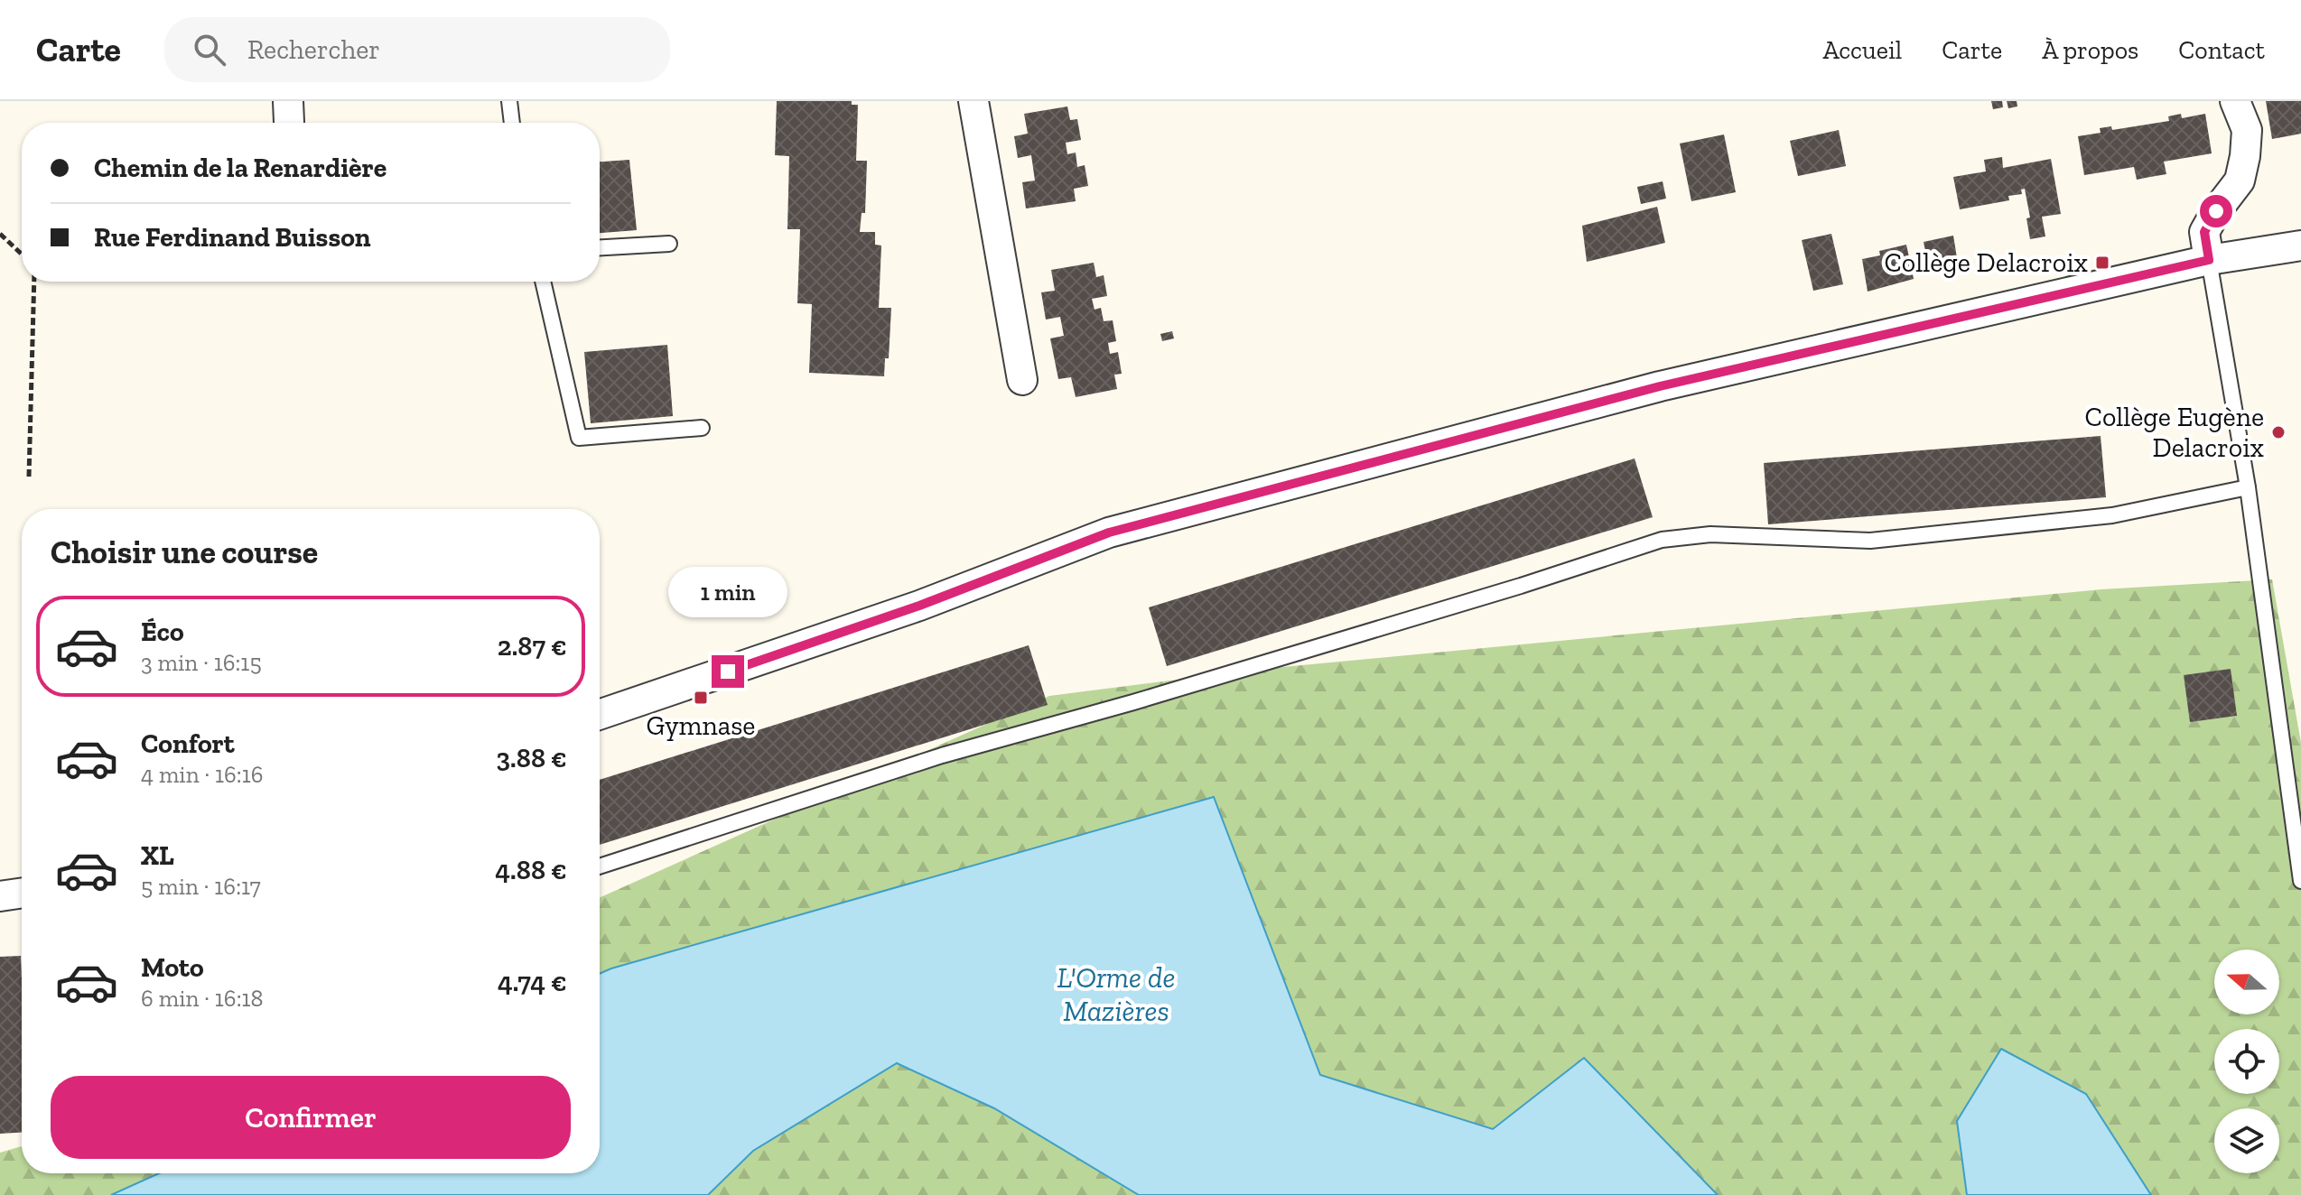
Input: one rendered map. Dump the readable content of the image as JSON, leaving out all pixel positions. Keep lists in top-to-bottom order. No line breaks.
{"water":["L'Orme de Mazières"],"places":{"transit":["Collège Delacroix","Gymnase"],"other":["Collège Eugène Delacroix"]},"north":"left","page":{"header":"Carte","search":"Rechercher","nav":["Accueil","Carte","À propos","Contact"],"banner":["Chemin de la Renardière","Rue Ferdinand Buisson"],"heading":"Choisir une course","bubble":"1 min","list":[{"name":"Éco","note":"3 min · 16:15","value":"2.87 €"},{"name":"Confort","note":"4 min · 16:16","value":"3.88 €"},{"name":"XL","note":"5 min · 16:17","value":"4.88 €"},{"name":"Moto","note":"6 min · 16:18","value":"4.74 €"}],"buttons":"Confirmer"}}
